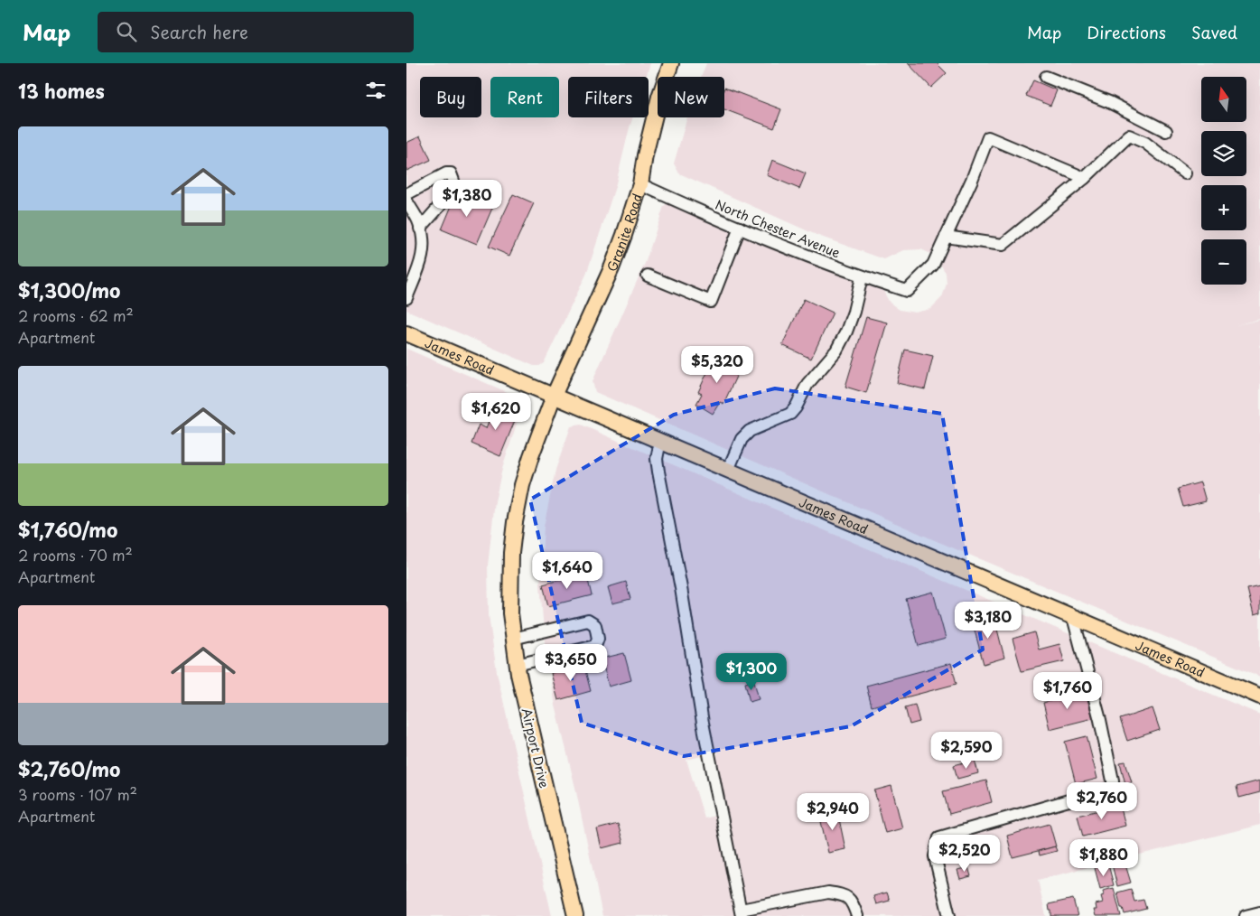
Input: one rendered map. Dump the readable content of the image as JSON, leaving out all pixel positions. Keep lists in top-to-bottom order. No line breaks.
{"streets":{"main road":["Granite Road","James Road","Airport Drive"],"street":["North Chester Avenue"]},"crossings":[["North Chester Avenue","Granite Road"],["Granite Road","James Road"],["Granite Road","Airport Drive"],["James Road","Airport Drive"]],"north":"top","page":{"header":"Map","search":"Search here","nav":["Map","Directions","Saved"],"heading":"13 homes","map_buttons":["+","−"],"chip":["Buy","Rent","Filters","New"],"list":[{"name":"$1,300/mo","note":"2 rooms · 62 m² · Apartment"},{"name":"$1,760/mo","note":"2 rooms · 70 m² · Apartment"},{"name":"$2,760/mo","note":"3 rooms · 107 m² · Apartment"}],"price":["$1,380","$5,320","$1,620","$1,640","$3,180","$3,650","$1,300","$1,760","$2,590","$2,760","$2,940","$2,520","$1,880"]}}
